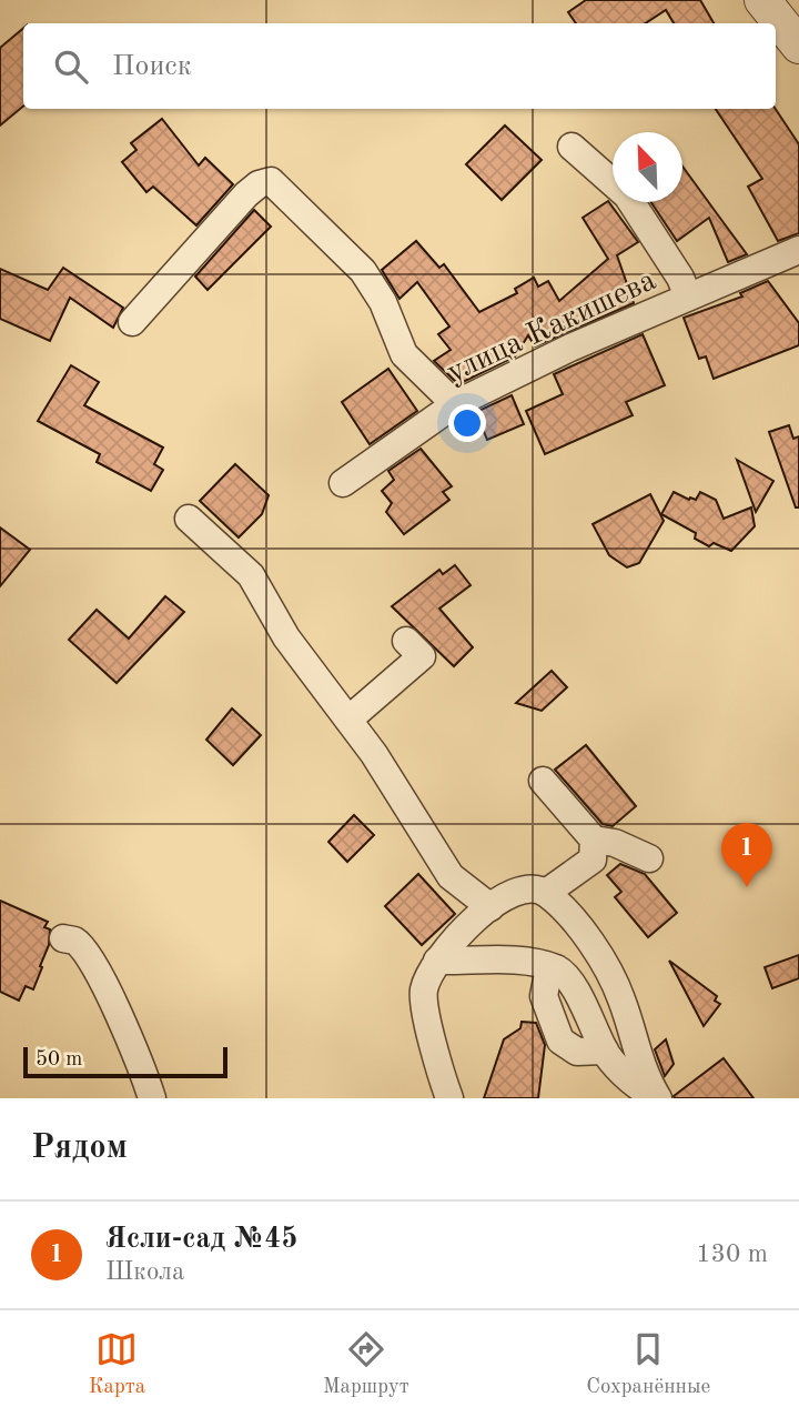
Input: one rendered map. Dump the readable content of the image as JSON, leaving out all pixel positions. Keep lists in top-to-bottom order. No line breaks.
{"streets":{"street":["улица Какишева"]},"scale_bar":"50 m","north":"top left","page":{"search":"Поиск","pins":"1","scale":"50 m","heading":"Рядом","list":[{"mark":"1","name":"Ясли-сад №45","note":"Школа","value":"130 m"}],"nav":["Карта","Маршрут","Сохранённые"]}}
